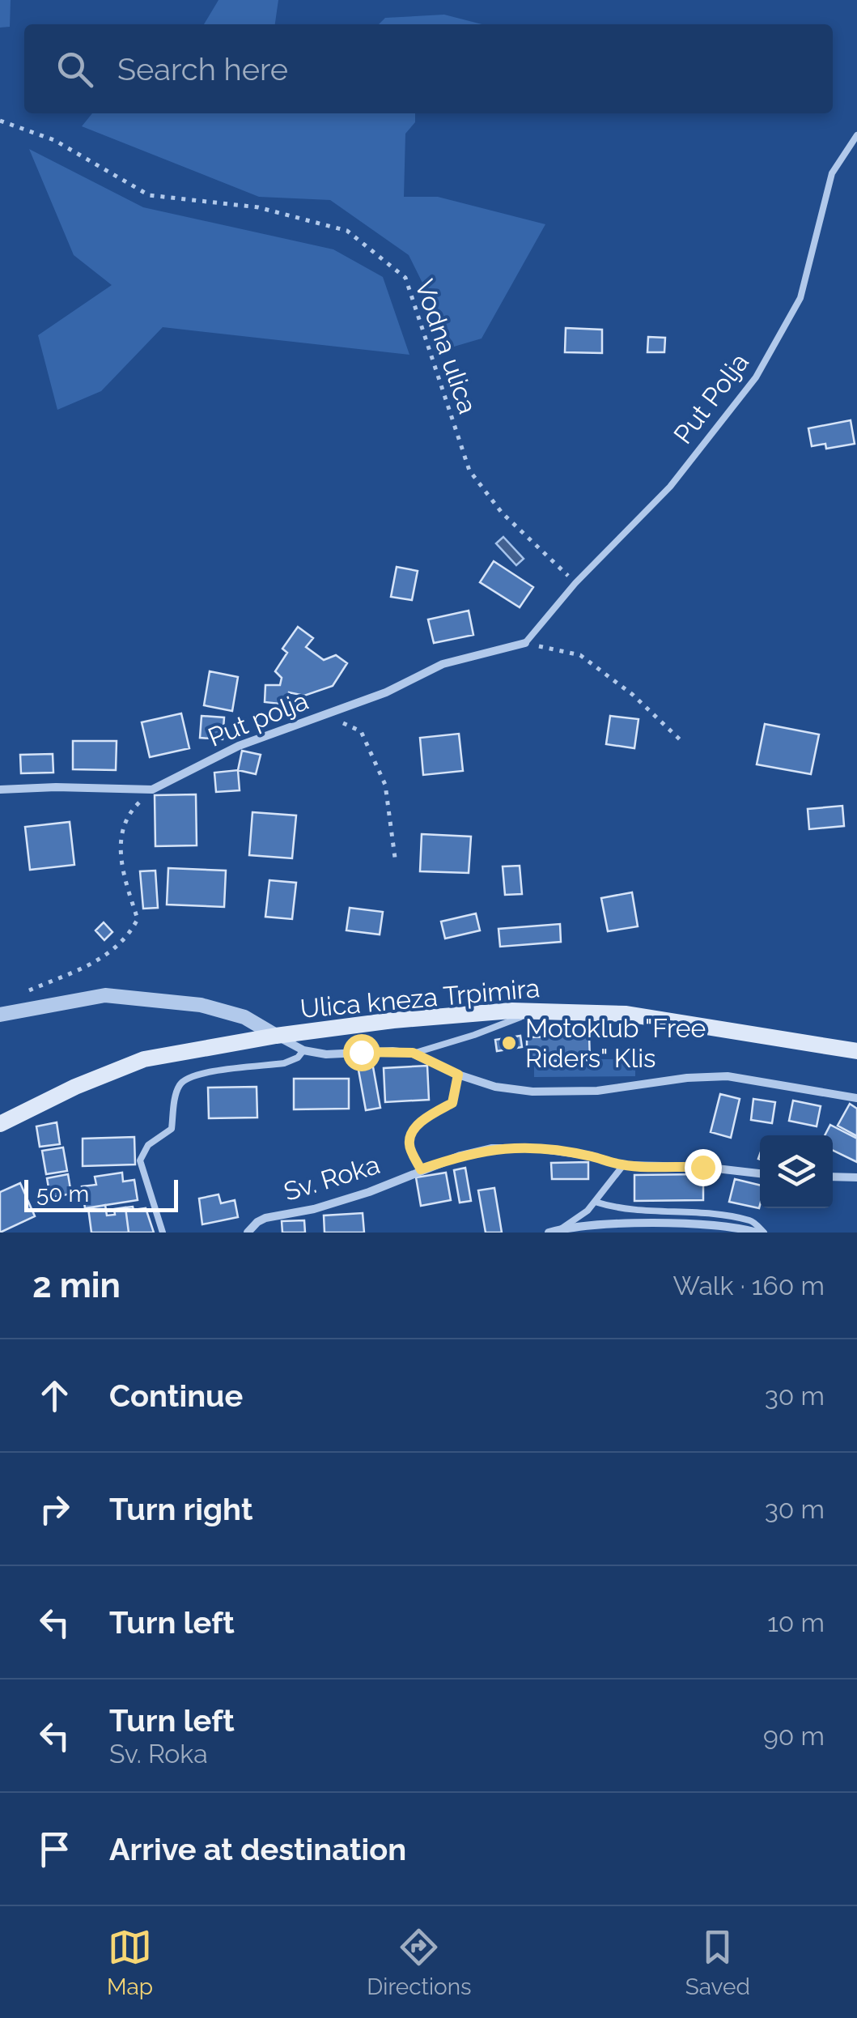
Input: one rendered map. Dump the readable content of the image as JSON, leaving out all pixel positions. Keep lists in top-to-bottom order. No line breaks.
{"streets":{"main road":["Ulica kneza Trpimira"],"street":["Put polja","Sv. Roka"],"lane":["Put Polja"],"path":["Vodna ulica"]},"crossings":[["Vodna ulica","Put Polja"],["Put Polja","Put polja"]],"places":["Motoklub \"Free Riders\" Klis"],"scale_bar":"50 m","page":{"search":"Search here","scale":"50 m","heading":["2 min","Walk · 160 m"],"list":[["Continue","30 m"],["Turn right","30 m"],["Turn left","10 m"],["Turn left","Sv. Roka","90 m"],"Arrive at destination"],"nav":["Map","Directions","Saved"]}}
